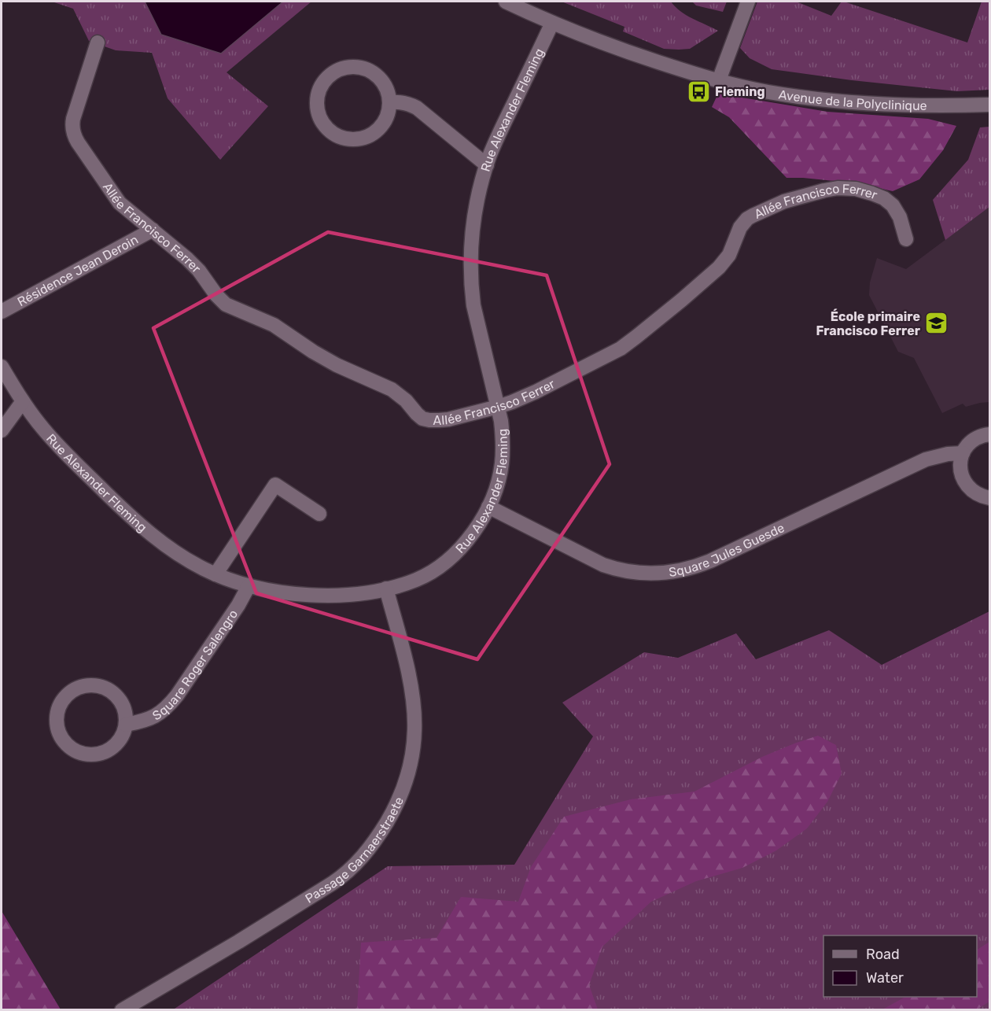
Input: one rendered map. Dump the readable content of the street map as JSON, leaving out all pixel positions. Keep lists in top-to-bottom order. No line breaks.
{"streets":{"street":["Avenue de la Polyclinique","Rue Alexander Fleming","Allée Francisco Ferrer","Résidence Jean Deroin","Square Jules Guesde","Square Roger Salengro","Passage Garnaerstraete"]},"crossings":[["Avenue de la Polyclinique","Rue Alexander Fleming"],["Rue Alexander Fleming","Allée Francisco Ferrer"],["Rue Alexander Fleming","Square Jules Guesde"],["Rue Alexander Fleming","Square Roger Salengro"],["Rue Alexander Fleming","Passage Garnaerstraete"],["Allée Francisco Ferrer","Résidence Jean Deroin"]],"places":{"bus stop":["Fleming"],"school or university":["École primaire Francisco Ferrer"]},"legend":["Road","Water"]}
